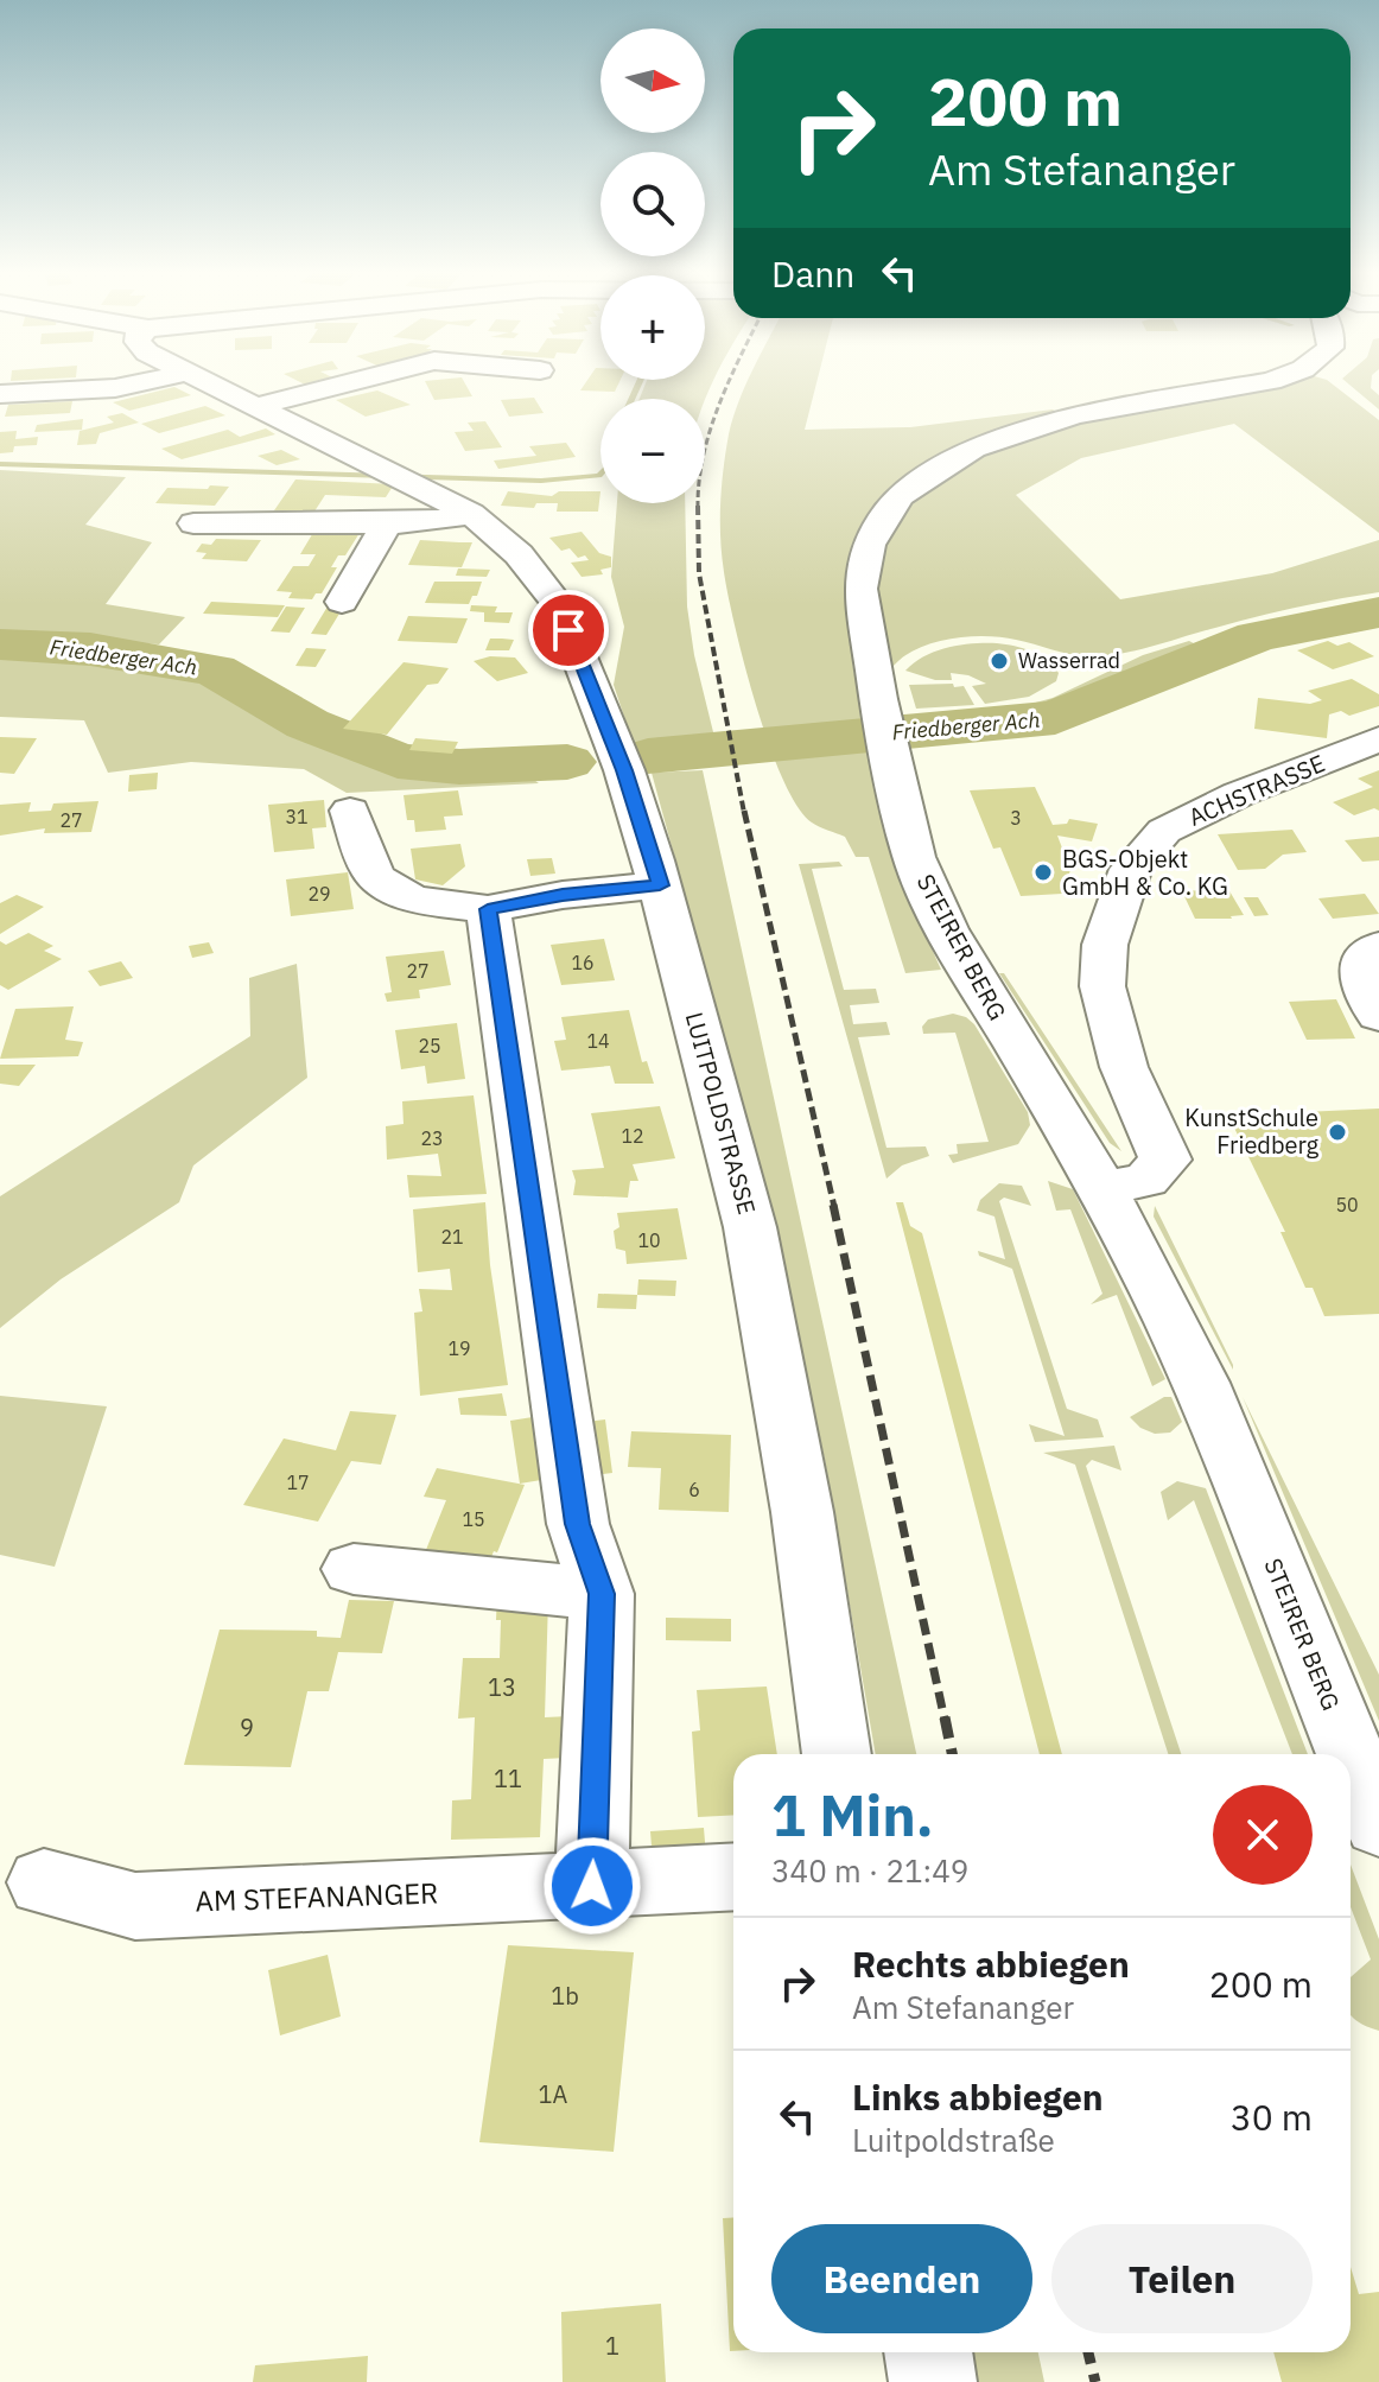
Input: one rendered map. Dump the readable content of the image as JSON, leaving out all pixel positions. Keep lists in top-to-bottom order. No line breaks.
{"streets":{"street":["ACHSTRASSE","STEIRER BERG","LUITPOLDSTRASSE","AM STEFANANGER"]},"crossings":[["ACHSTRASSE","STEIRER BERG"]],"water":["Friedberger Ach"],"places":["Wasserrad","BGS-Objekt GmbH & Co. KG","KunstSchule Friedberg"],"house_numbers":["31","3","27","29","16","27","14","25","12","23","50","21","10","19","17","6","15","13","9","11","1b","1A","1"],"north":"right","page":{"map_buttons":["+","−"],"turn":["200 m","Am Stefananger"],"then":"Dann","heading":["1 Min.","340 m · 21:49"],"list":[{"name":"Rechts abbiegen","note":"Am Stefananger","value":"200 m"},{"name":"Links abbiegen","note":"Luitpoldstraße","value":"30 m"}],"buttons":["Beenden","Teilen"]}}
